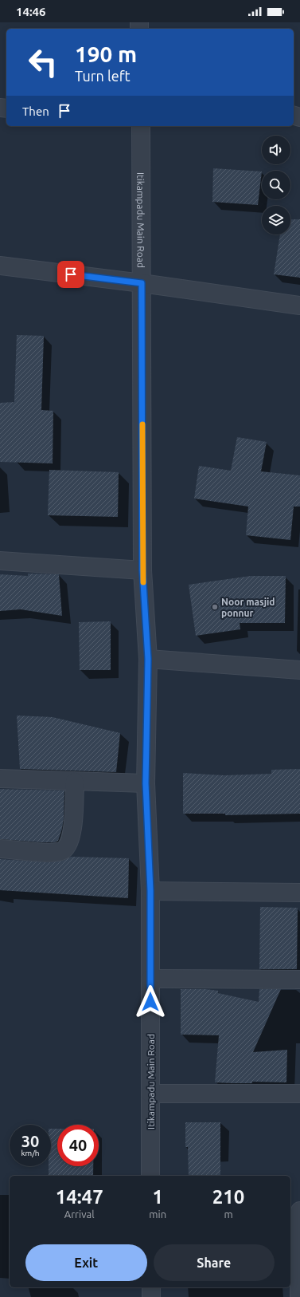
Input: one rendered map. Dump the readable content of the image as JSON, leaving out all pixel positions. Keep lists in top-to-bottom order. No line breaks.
{"streets":{"street":["Itikampadu Main Road"]},"places":["Noor masjid ponnur"],"page":{"status":"14:46","turn":["190 m","Turn left"],"then":"Then","speed":"30 km/h","limit":"40","eta":["14:47","Arrival","1","min","210","m"],"buttons":["Exit","Share"]}}
